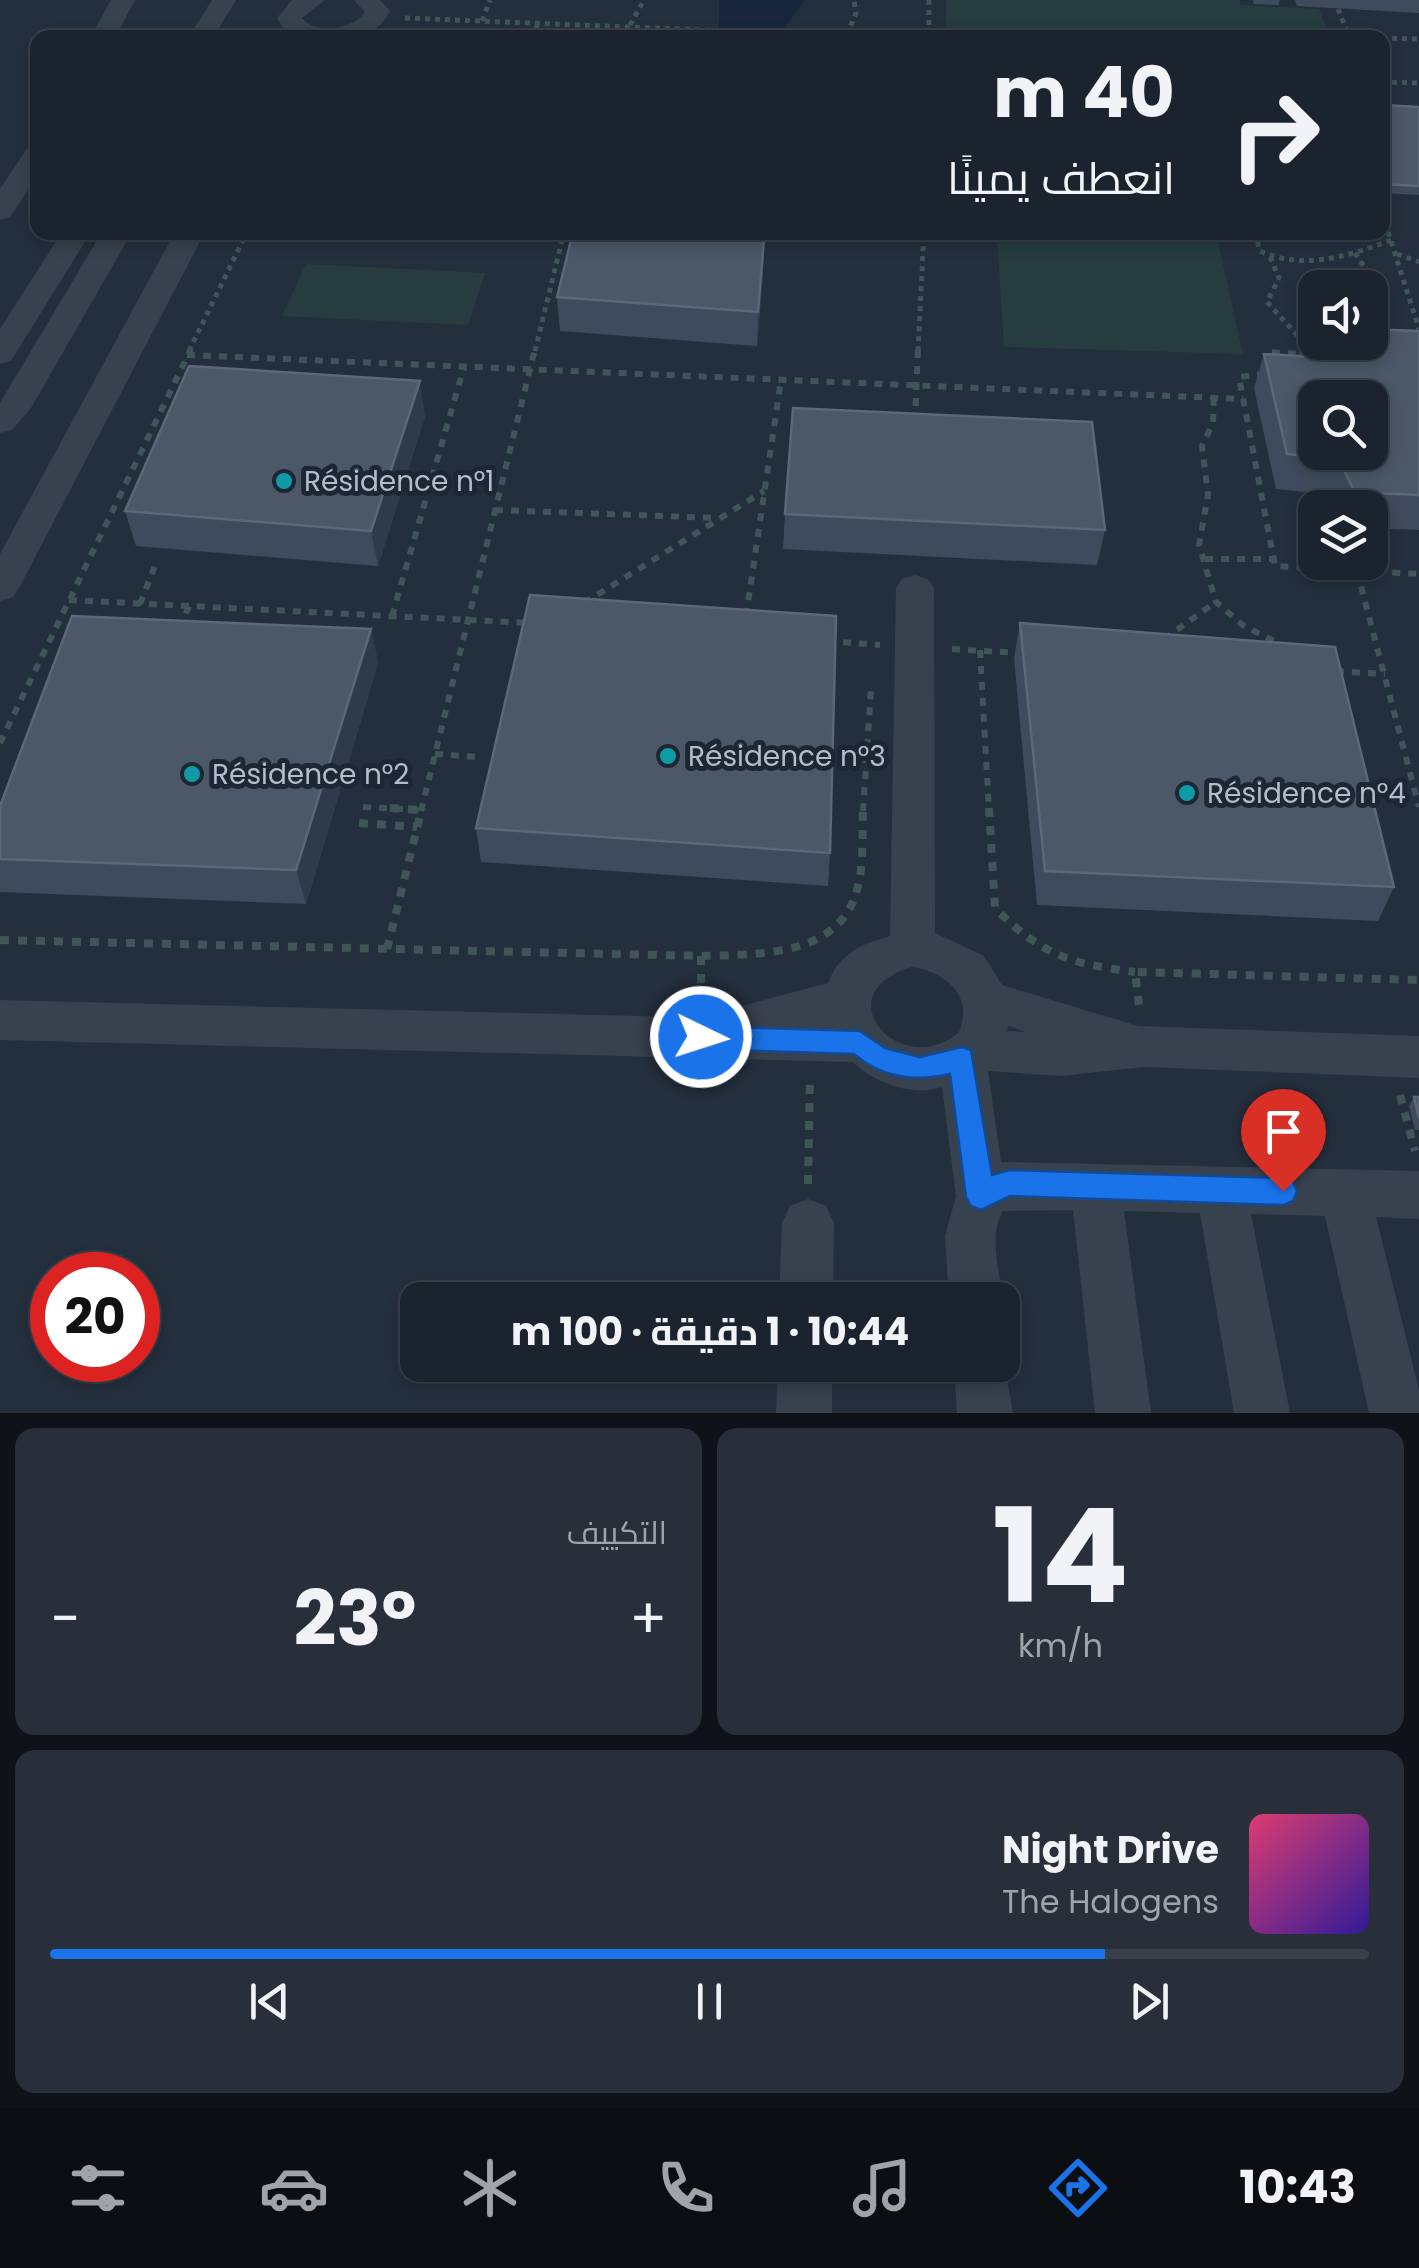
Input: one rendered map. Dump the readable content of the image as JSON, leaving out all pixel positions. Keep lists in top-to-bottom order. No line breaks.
{"places":["Résidence n°1","Résidence n°3","Résidence n°2","Résidence n°4"],"page":{"turn":["40 m","انعطف يمينًا"],"limit":"20","trip":"10:44 · 1 دقيقة · 100 m","tile":[["14","km/h"],"التكييف"],"heat":["−","23°","+"],"song":["Night Drive","The Halogens"],"tabs":"10:43"}}
